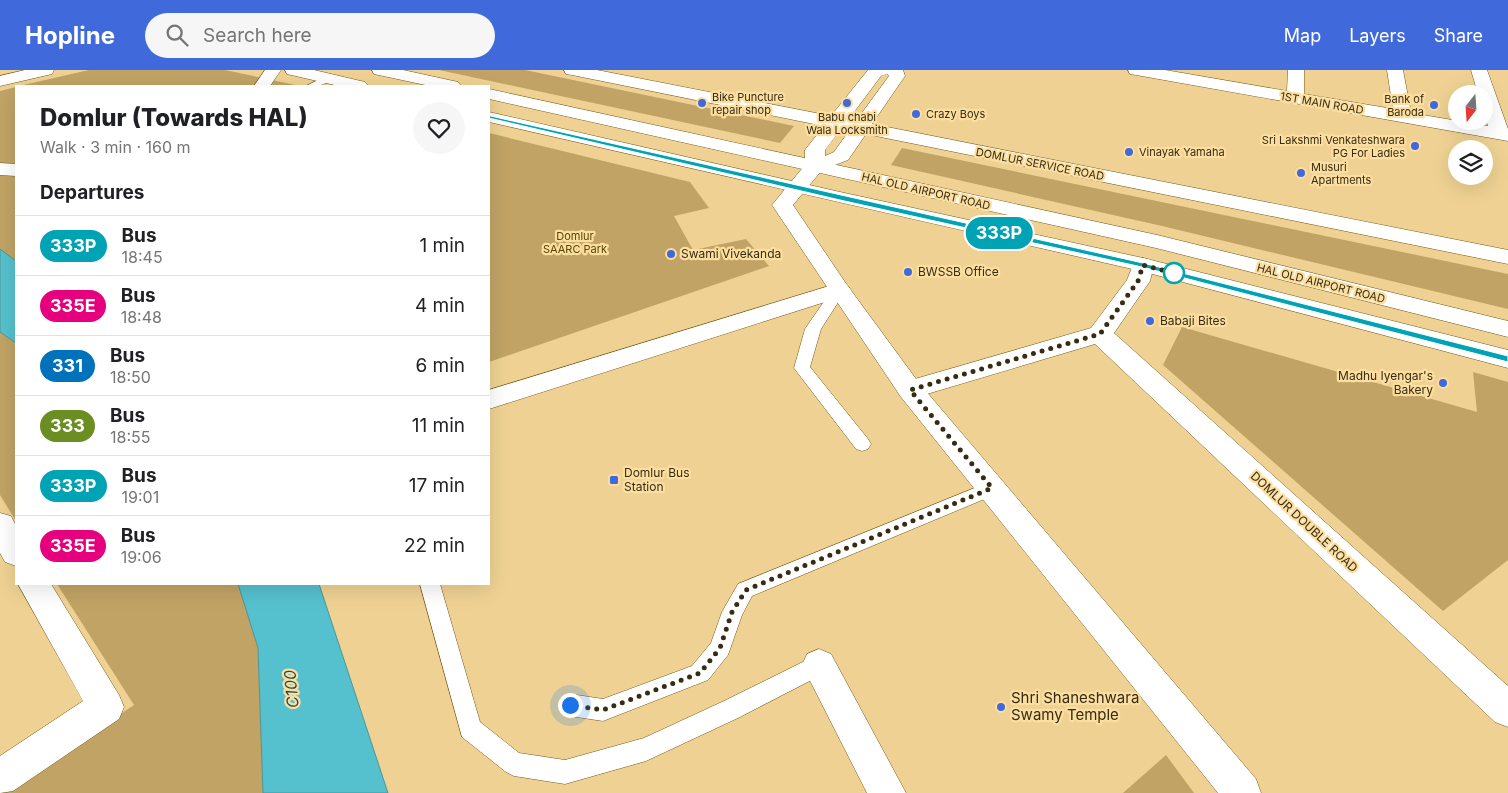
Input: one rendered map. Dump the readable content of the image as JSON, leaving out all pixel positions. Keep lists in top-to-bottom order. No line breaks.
{"streets":{"street":["1ST MAIN ROAD","DOMLUR SERVICE ROAD","HAL OLD AIRPORT ROAD","DOMLUR DOUBLE ROAD"]},"water":["C100"],"parks":["Domlur SAARC Park"],"places":{"other":["Bike Puncture repair shop","Babu chabi Wala Locksmith","Bank of Baroda","Crazy Boys","Sri Lakshmi Venkateshwara PG For Ladies","Vinayak Yamaha","Musuri Apartments","Swami Vivekanda","BWSSB Office","Babaji Bites","Madhu Iyengar's Bakery","Shri Shaneshwara Swamy Temple"],"transit":["Domlur Bus Station"]},"lines":["bus line 333P"],"north":"bottom","page":{"header":"Hopline","search":"Search here","nav":["Map","Layers","Share"],"on_map":"333P","heading":[["Domlur (Towards HAL)","Walk · 3 min · 160 m"],"Departures"],"list":[{"mark":"333P","name":"Bus","note":"18:45","value":"1 min"},{"mark":"335E","name":"Bus","note":"18:48","value":"4 min"},{"mark":"331","name":"Bus","note":"18:50","value":"6 min"},{"mark":"333","name":"Bus","note":"18:55","value":"11 min"},{"mark":"333P","name":"Bus","note":"19:01","value":"17 min"},{"mark":"335E","name":"Bus","note":"19:06","value":"22 min"}]}}
